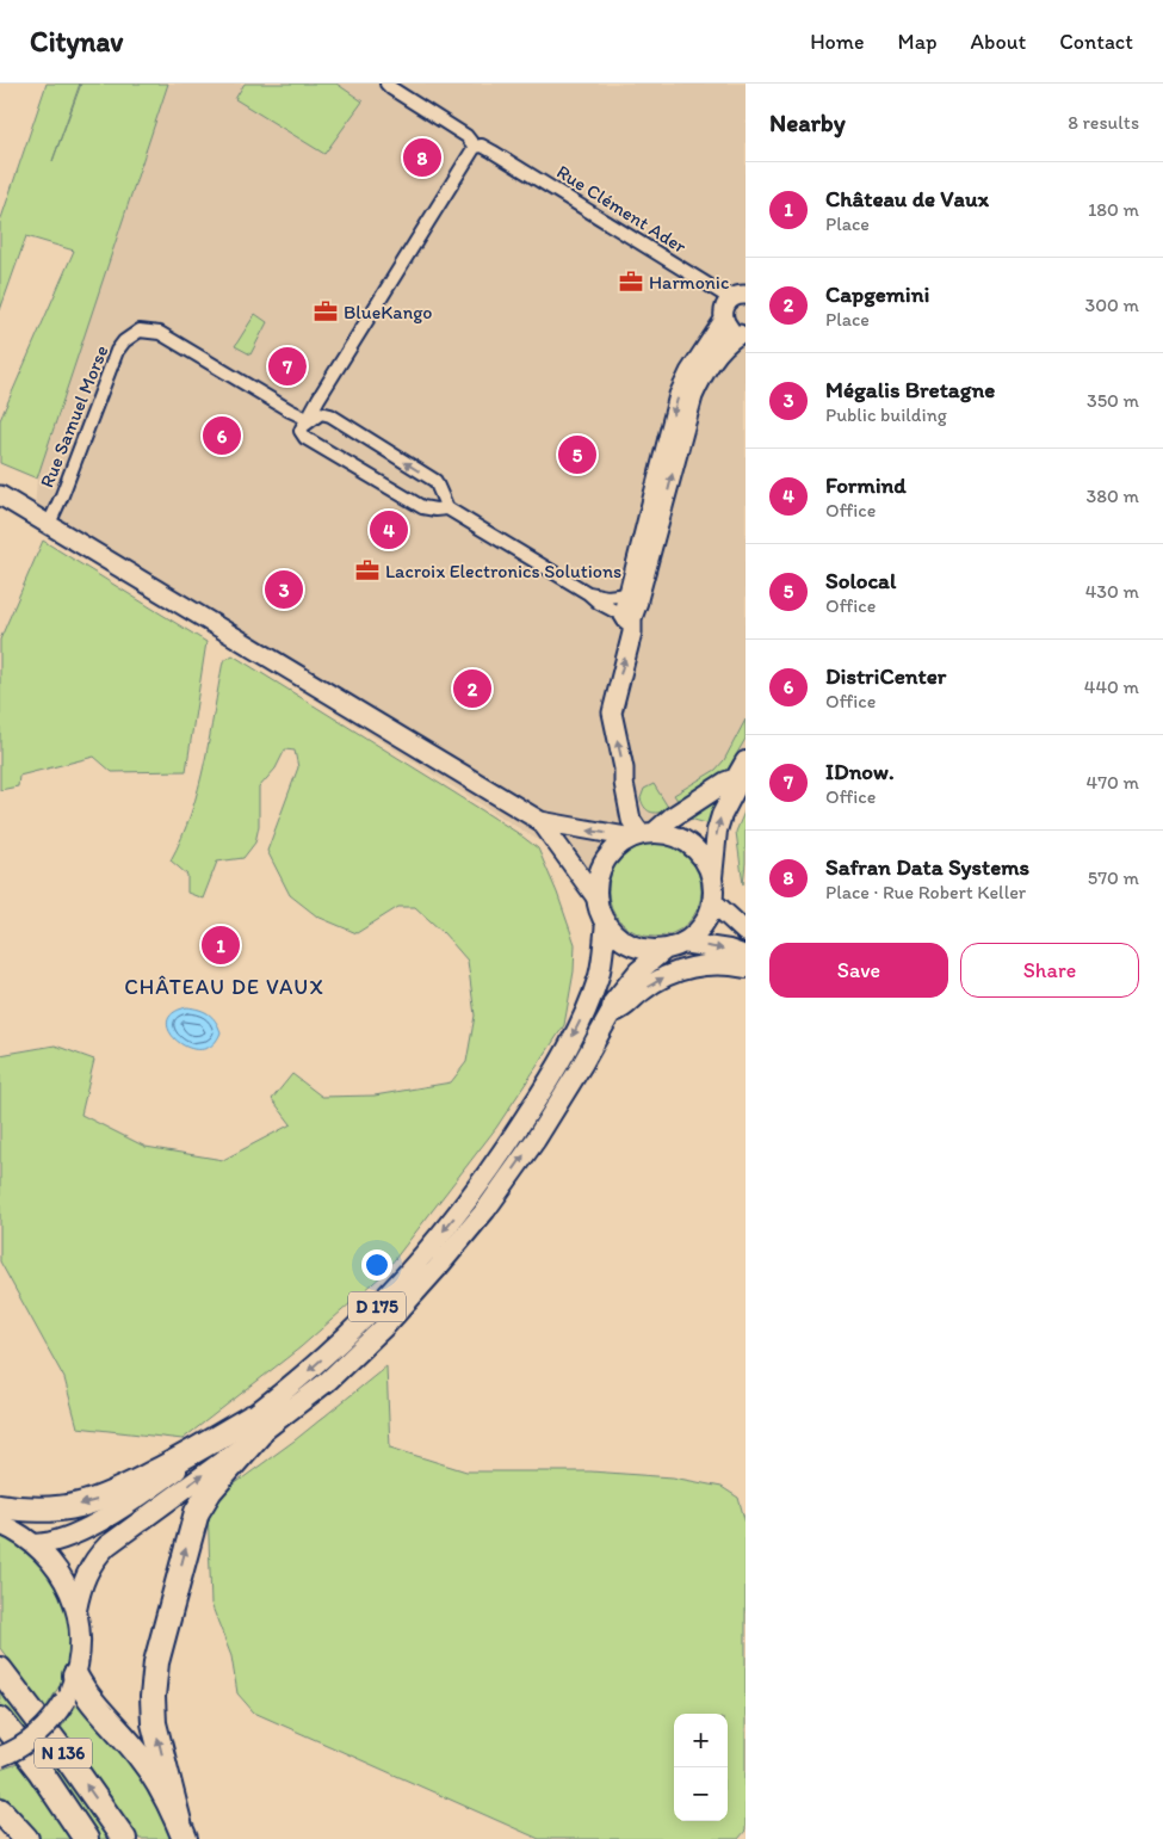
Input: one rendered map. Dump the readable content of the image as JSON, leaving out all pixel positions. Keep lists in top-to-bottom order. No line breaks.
{"streets":{"highway":["N 136"],"main road":["D 175"],"street":["Rue Clément Ader","Rue Samuel Morse"]},"districts":["CHÂTEAU DE VAUX"],"places":{"office":["Harmonic","BlueKango","Lacroix Electronics Solutions"]},"page":{"header":"Citynav","nav":["Home","Map","About","Contact"],"heading":["Nearby","8 results"],"pins":["8","7","6","5","4","3","2","1"],"list":[{"mark":"1","name":"Château de Vaux","note":"Place","value":"180 m"},{"mark":"2","name":"Capgemini","note":"Place","value":"300 m"},{"mark":"3","name":"Mégalis Bretagne","note":"Public building","value":"350 m"},{"mark":"4","name":"Formind","note":"Office","value":"380 m"},{"mark":"5","name":"Solocal","note":"Office","value":"430 m"},{"mark":"6","name":"DistriCenter","note":"Office","value":"440 m"},{"mark":"7","name":"IDnow.","note":"Office","value":"470 m"},{"mark":"8","name":"Safran Data Systems","note":"Place · Rue Robert Keller","value":"570 m"}],"buttons":["Save","Share"],"map_buttons":["+","−"]}}
